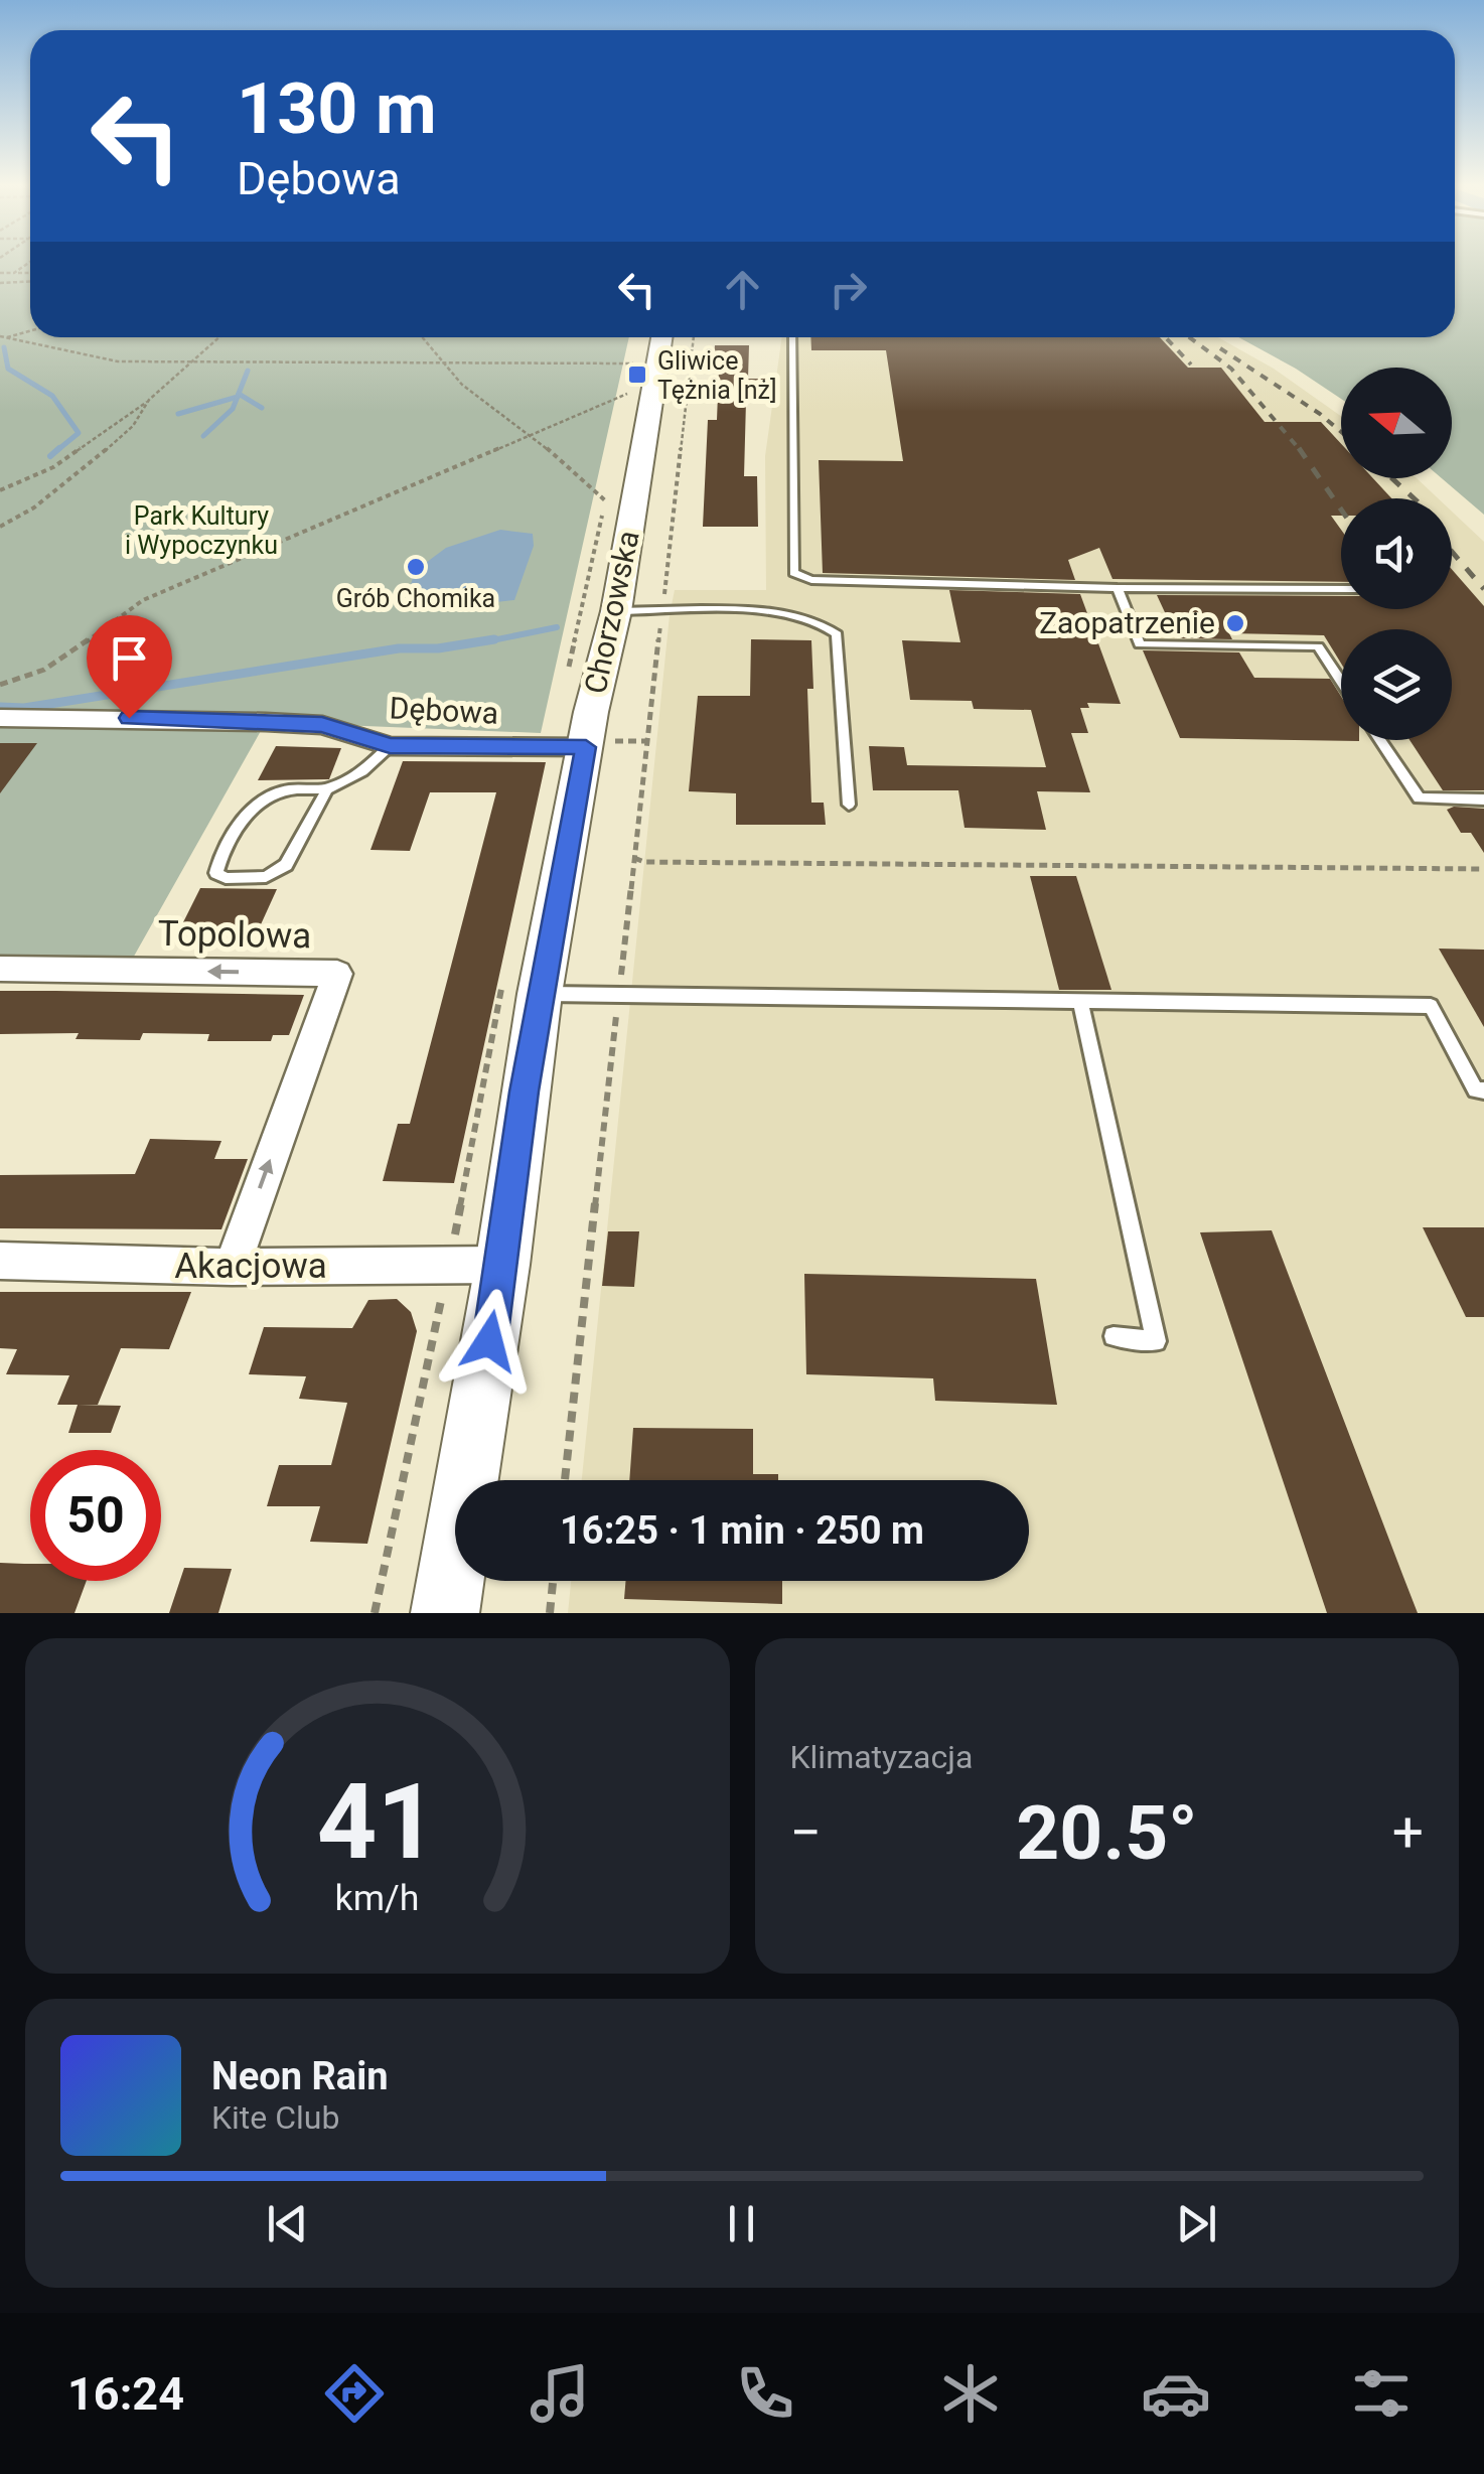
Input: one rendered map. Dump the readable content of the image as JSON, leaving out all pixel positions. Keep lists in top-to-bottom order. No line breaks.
{"streets":{"main road":["Chorzowska"],"street":["Dębowa","Topolowa","Akacjowa"]},"crossings":[["Chorzowska","Dębowa"],["Chorzowska","Akacjowa"],["Topolowa","Akacjowa"]],"parks":["Park Kultury i Wypoczynku"],"places":{"transit":["Gliwice Tężnia [nż]"],"other":["Grób Chomika","Zaopatrzenie"]},"north":"left","page":{"turn":["130 m","Dębowa"],"limit":"50","trip":"16:25 · 1 min · 250 m","tile":"Klimatyzacja","heat":["−","20.5°","+"],"song":["Neon Rain","Kite Club"],"tabs":"16:24","gauge":["41","km/h"]}}
